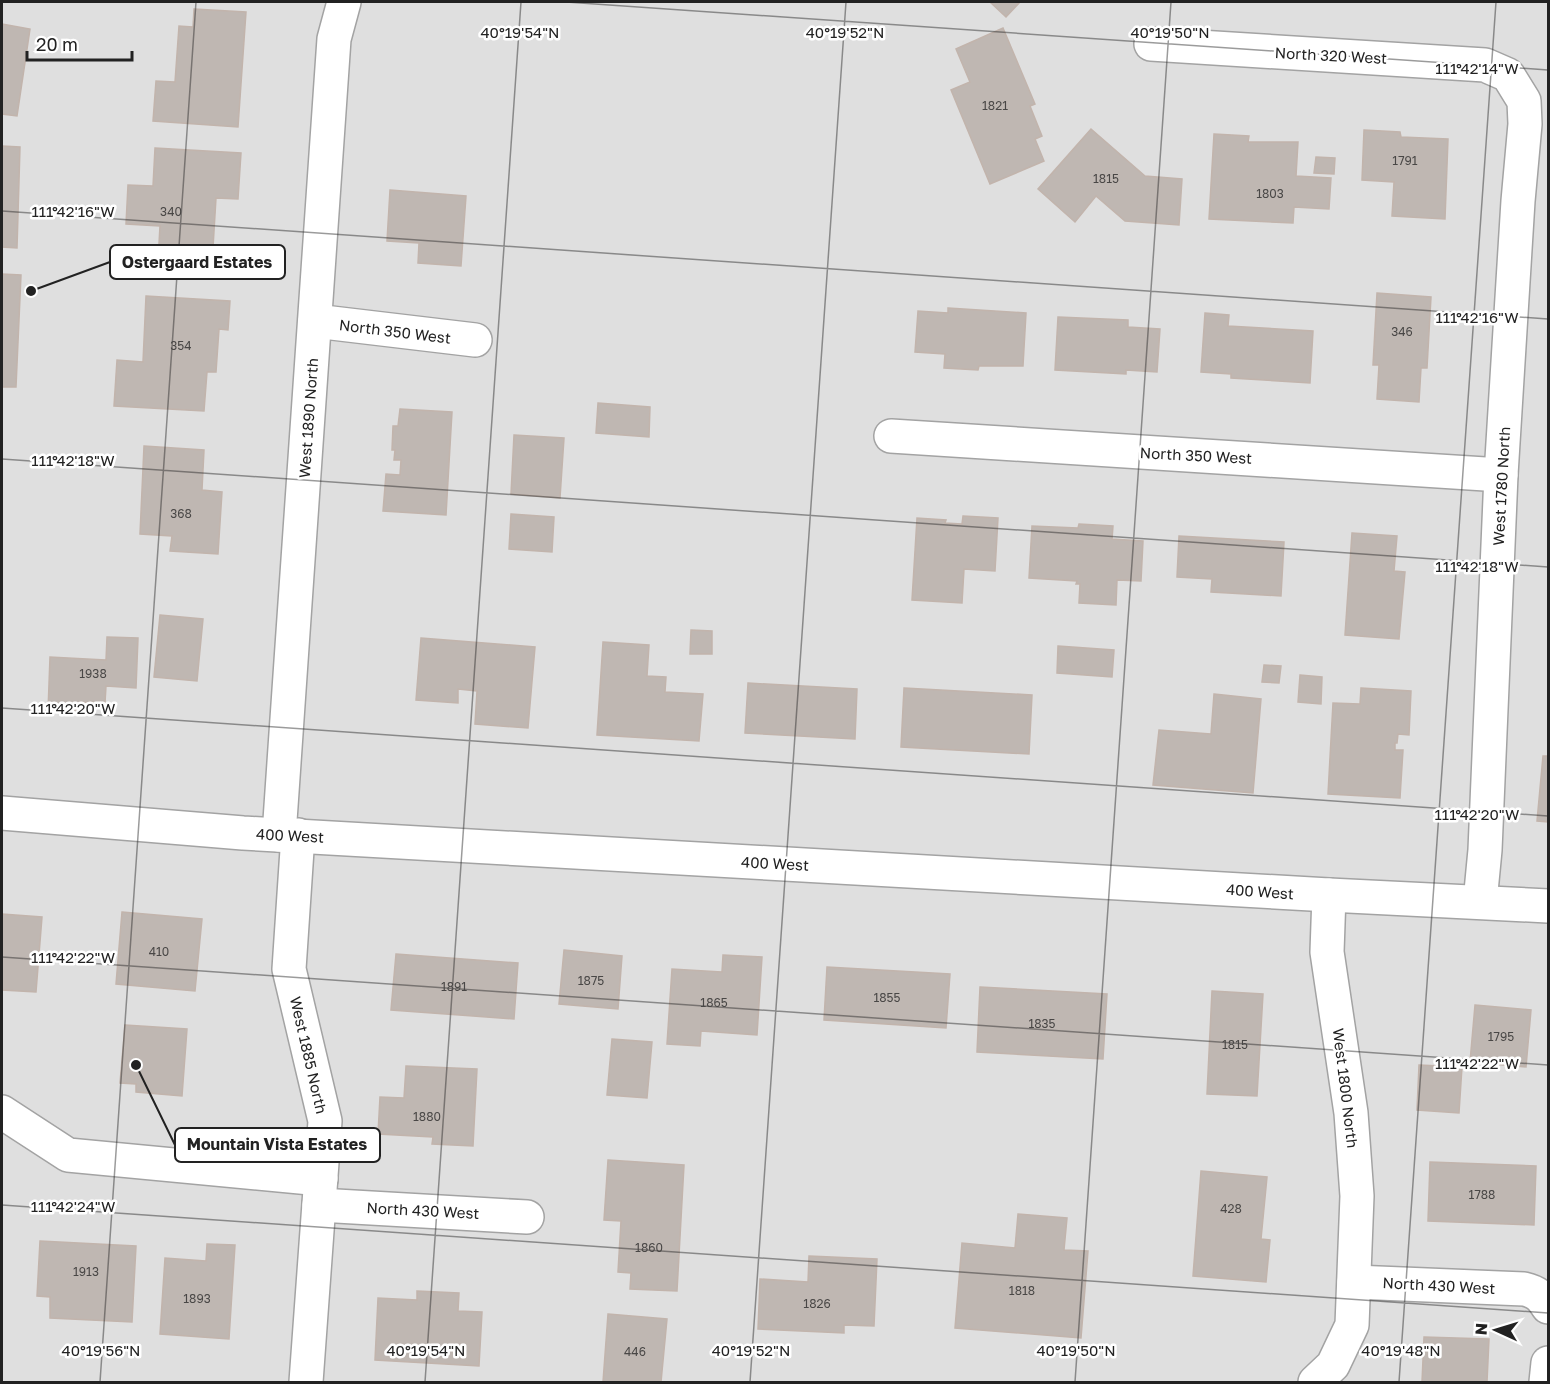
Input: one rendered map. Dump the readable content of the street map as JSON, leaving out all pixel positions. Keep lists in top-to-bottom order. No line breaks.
{"streets":{"street":["North 320 West","North 350 West","West 1890 North","West 1780 North","400 West","West 1885 North","West 1800 North","North 430 West"]},"crossings":[["North 320 West","West 1780 North"],["North 350 West","West 1890 North"],["North 350 West","West 1780 North"],["West 1890 North","400 West"],["West 1890 North","West 1885 North"],["West 1780 North","400 West"],["400 West","West 1885 North"],["400 West","West 1800 North"],["West 1885 North","North 430 West"],["West 1800 North","North 430 West"]],"places":["Ostergaard Estates","Mountain Vista Estates"],"house_numbers":["1821","1791","1815","1803","340","346","354","368","1938","410","1875","1891","1855","1865","1835","1795","1815","1880","1788","428","1860","1913","1818","1893","1826","446"],"scale_bar":"20 m","north":"left","coordinates":["40°19'54\"N","40°19'52\"N","40°19'50\"N","111°42'14\"W","111°42'16\"W","111°42'18\"W","111°42'20\"W","111°42'22\"W","111°42'24\"W","40°19'56\"N","40°19'48\"N"]}
